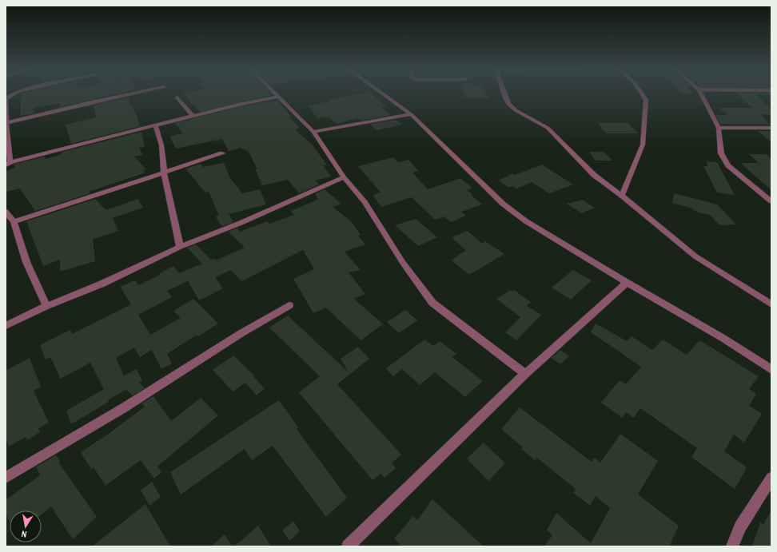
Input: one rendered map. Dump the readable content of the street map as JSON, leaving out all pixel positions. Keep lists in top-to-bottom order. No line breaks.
{"north":"bottom"}
